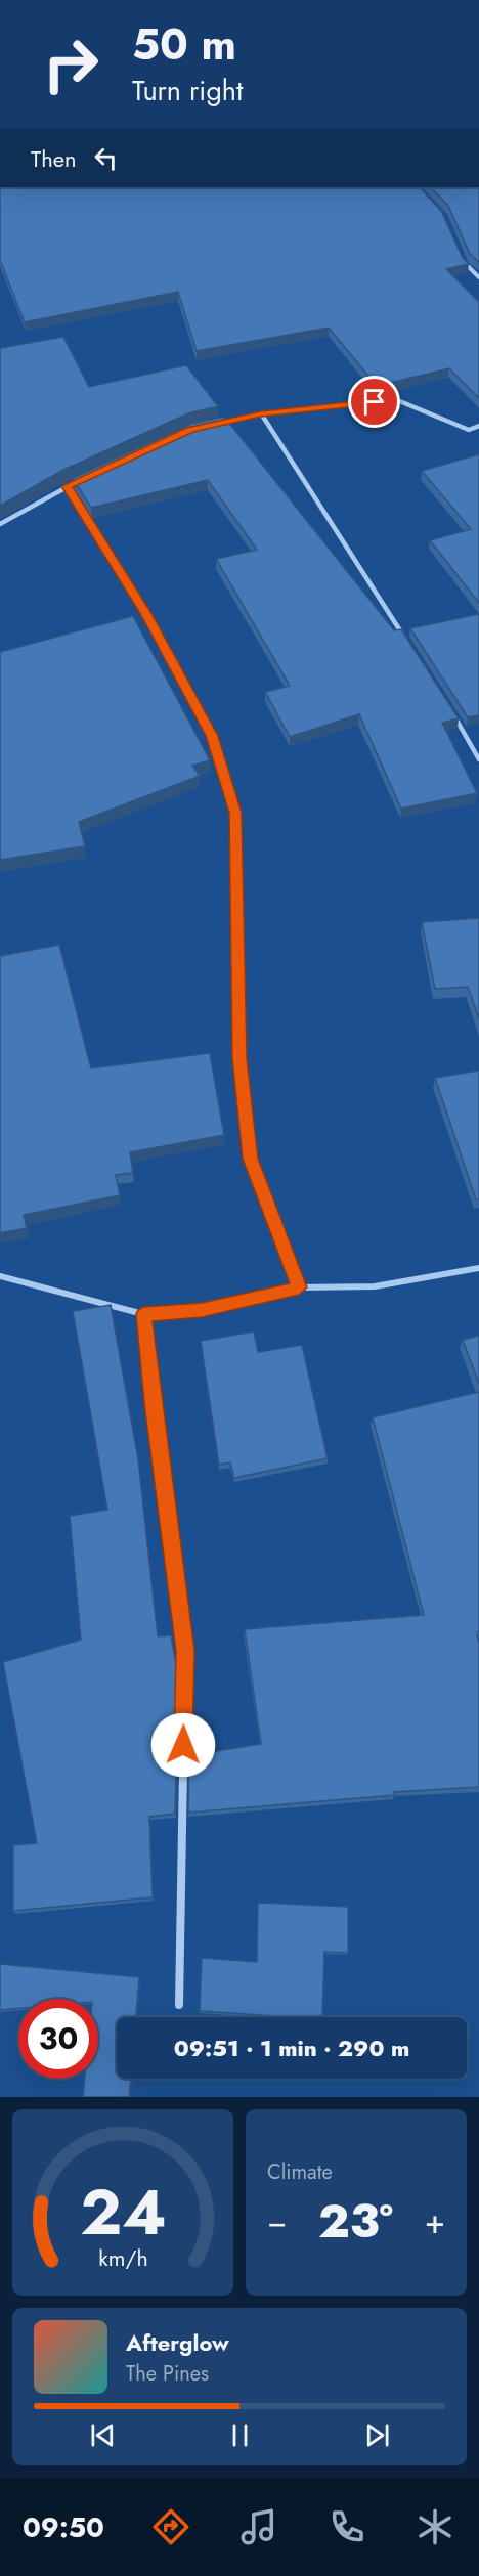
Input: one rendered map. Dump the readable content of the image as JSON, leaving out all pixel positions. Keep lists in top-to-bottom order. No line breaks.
{"page":{"turn":["50 m","Turn right"],"then":"Then","limit":"30","trip":"09:51 · 1 min · 290 m","tile":"Climate","heat":["−","23°","+"],"song":["Afterglow","The Pines"],"tabs":"09:50","gauge":["24","km/h"]}}
